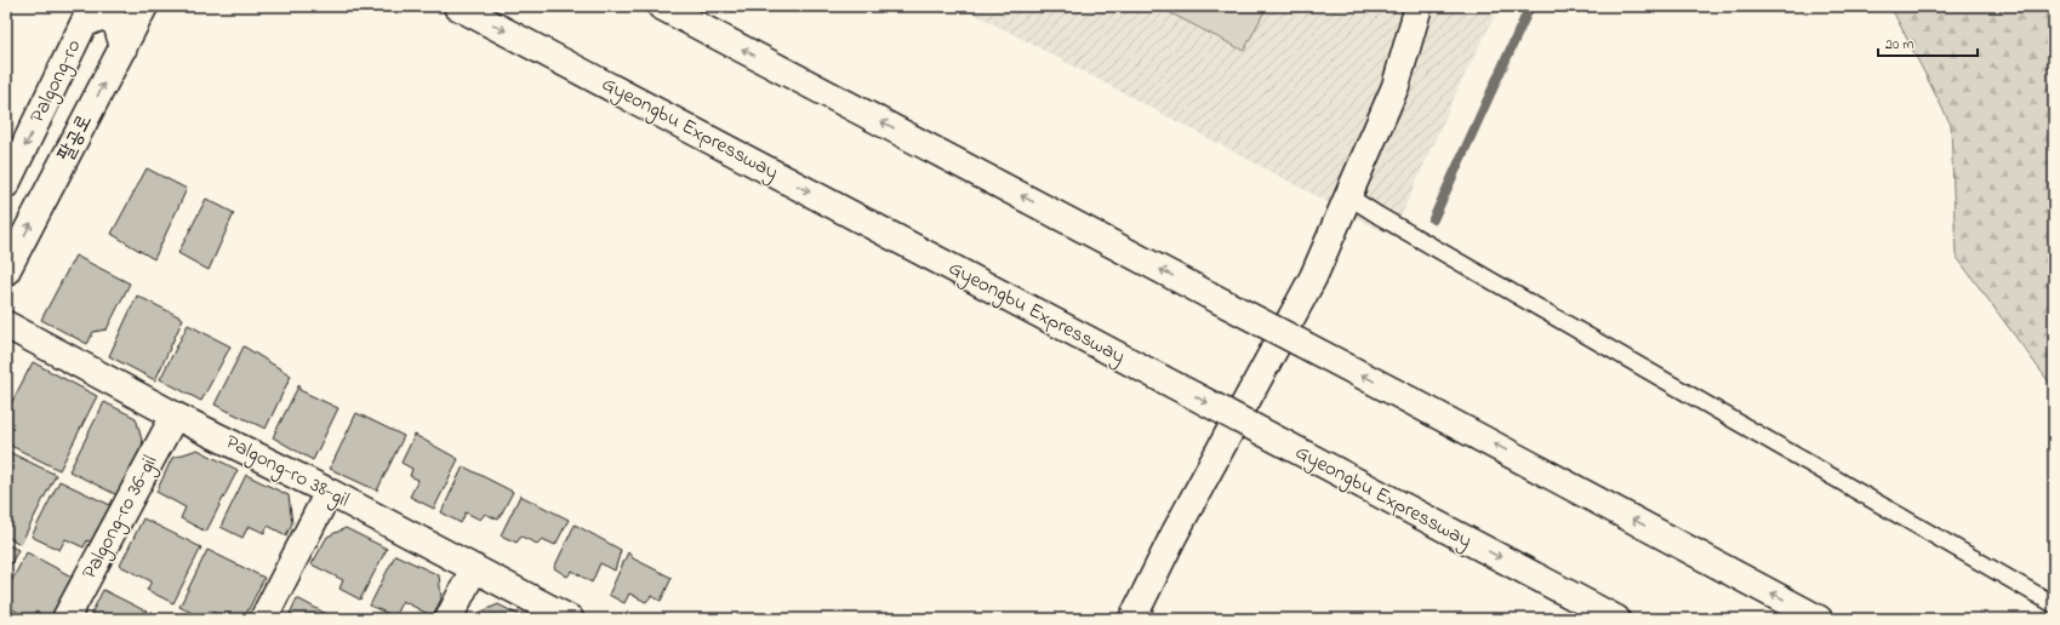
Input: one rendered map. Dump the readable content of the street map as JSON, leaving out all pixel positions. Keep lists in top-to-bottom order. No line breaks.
{"streets":{"main road":["Palgong-ro","Gyeongbu Expressway","팔공로","Palgong-ro 38-gil","Palgong-ro 36-gil"]},"crossings":[["Palgong-ro 38-gil","Palgong-ro 36-gil"]],"one_way":["Palgong-ro","팔공로"],"scale_bar":"20 m"}
